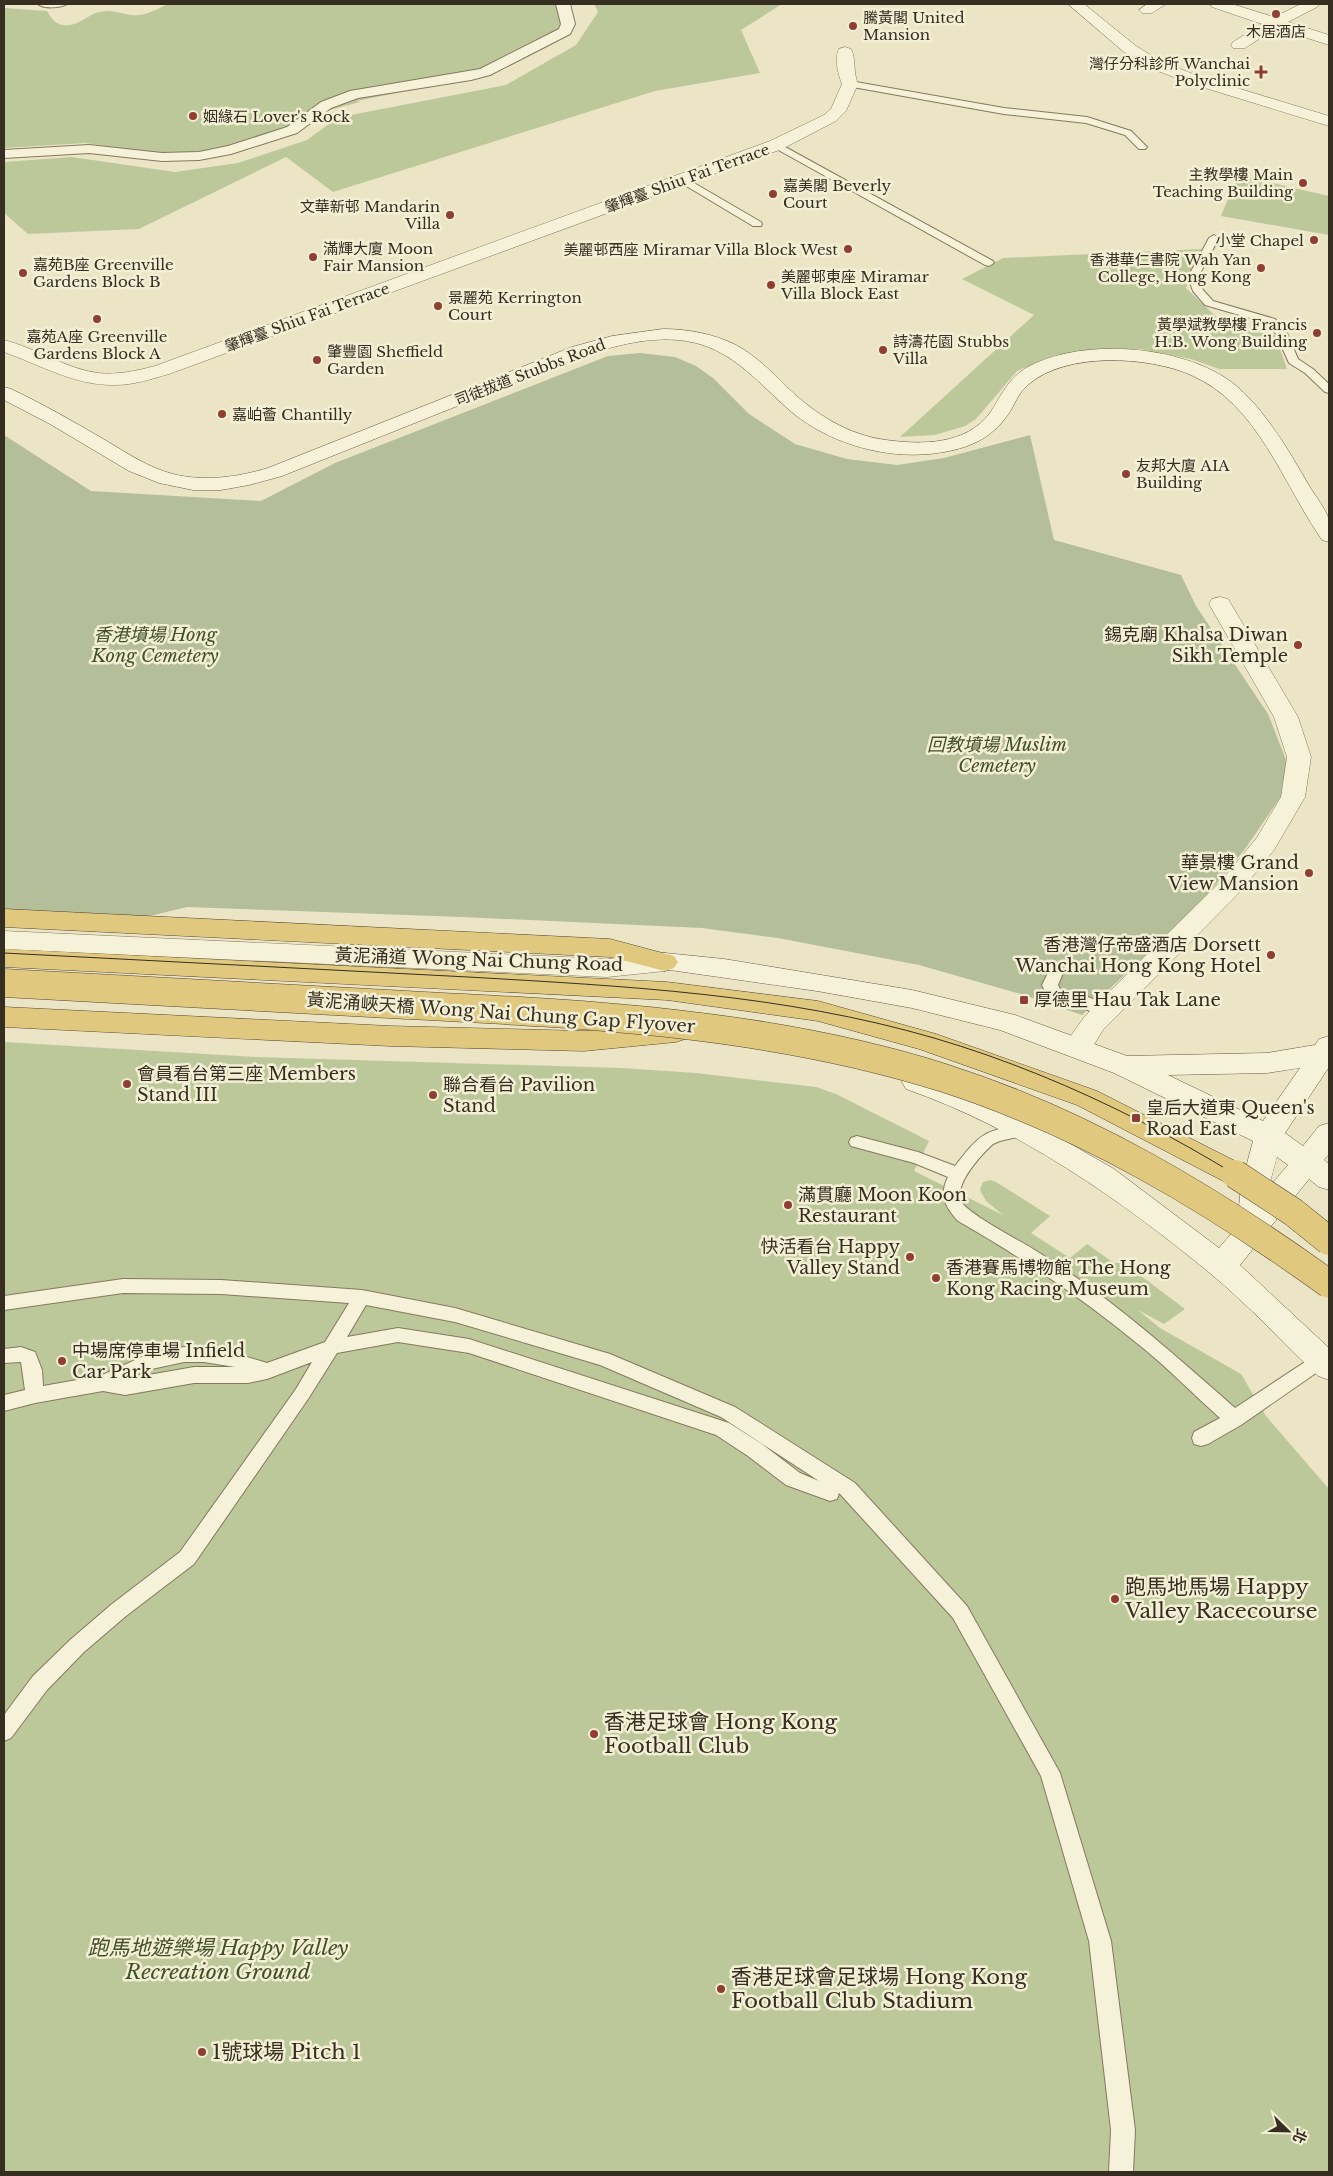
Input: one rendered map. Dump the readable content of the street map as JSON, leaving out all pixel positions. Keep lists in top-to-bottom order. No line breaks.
{"streets":{"highway":["黃泥涌峽天橋 Wong Nai Chung Gap Flyover"],"street":["肇輝臺 Shiu Fai Terrace","司徒拔道 Stubbs Road","黃泥涌道 Wong Nai Chung Road"]},"parks":["香港墳場 Hong Kong Cemetery","回教墳場 Muslim Cemetery","跑馬地遊樂場 Happy Valley Recreation Ground"],"places":{"other":["木居酒店","騰黃閣 United Mansion","姻緣石 Lover's Rock","主教學樓 Main Teaching Building","嘉美閣 Beverly Court","文華新邨 Mandarin Villa","小堂 Chapel","美麗邨西座 Miramar Villa Block West","滿輝大廈 Moon Fair Mansion","香港華仁書院 Wah Yan College, Hong Kong","嘉苑B座 Greenville Gardens Block B","美麗邨東座 Miramar Villa Block East","景麗苑 Kerrington Court","嘉苑A座 Greenville Gardens Block A","黃學斌教學樓 Francis H.B. Wong Building","詩濤花園 Stubbs Villa","肇豐園 Sheffield Garden","嘉岶薈 Chantilly","友邦大廈 AIA Building","錫克廟 Khalsa Diwan Sikh Temple","華景樓 Grand View Mansion","香港灣仔帝盛酒店 Dorsett Wanchai Hong Kong Hotel","會員看台第三座 Members Stand III","聯合看台 Pavilion Stand","滿貫廳 Moon Koon Restaurant","快活看台 Happy Valley Stand","香港賽馬博物館 The Hong Kong Racing Museum","中場席停車場 Infield Car Park","跑馬地馬場 Happy Valley Racecourse","香港足球會 Hong Kong Football Club","香港足球會足球場 Hong Kong Football Club Stadium","1號球場 Pitch 1"],"health":["灣仔分科診所 Wanchai Polyclinic"],"transit":["厚德里 Hau Tak Lane","皇后大道東 Queen's Road East"]},"north":"bottom right"}
